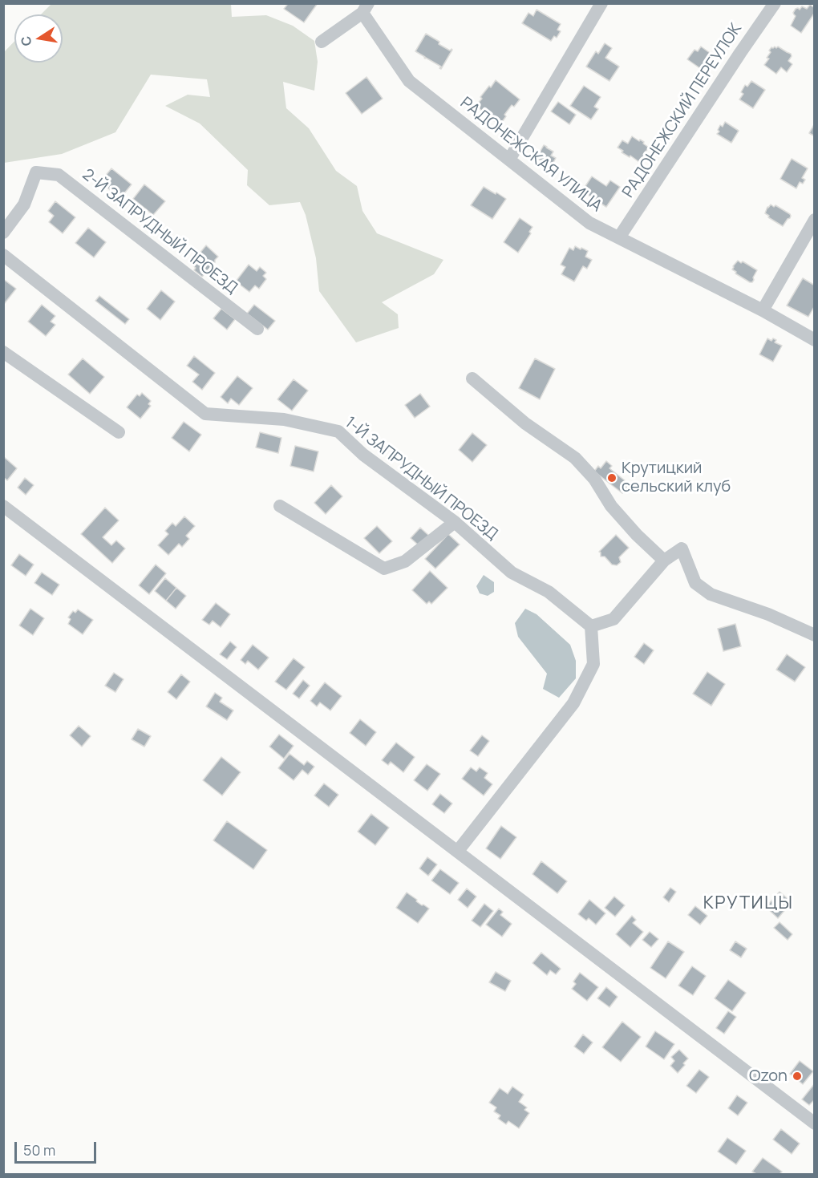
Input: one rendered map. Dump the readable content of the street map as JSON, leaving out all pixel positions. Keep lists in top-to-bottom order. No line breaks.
{"streets":{"street":["РАДОНЕЖСКИЙ ПЕРЕУЛОК","РАДОНЕЖСКАЯ УЛИЦА","2-Й ЗАПРУДНЫЙ ПРОЕЗД","1-Й ЗАПРУДНЫЙ ПРОЕЗД"]},"crossings":[["РАДОНЕЖСКИЙ ПЕРЕУЛОК","РАДОНЕЖСКАЯ УЛИЦА"]],"districts":["КРУТИЦЫ"],"places":["Крутицкий сельский клуб","Ozon"],"scale_bar":"50 m","north":"left"}
